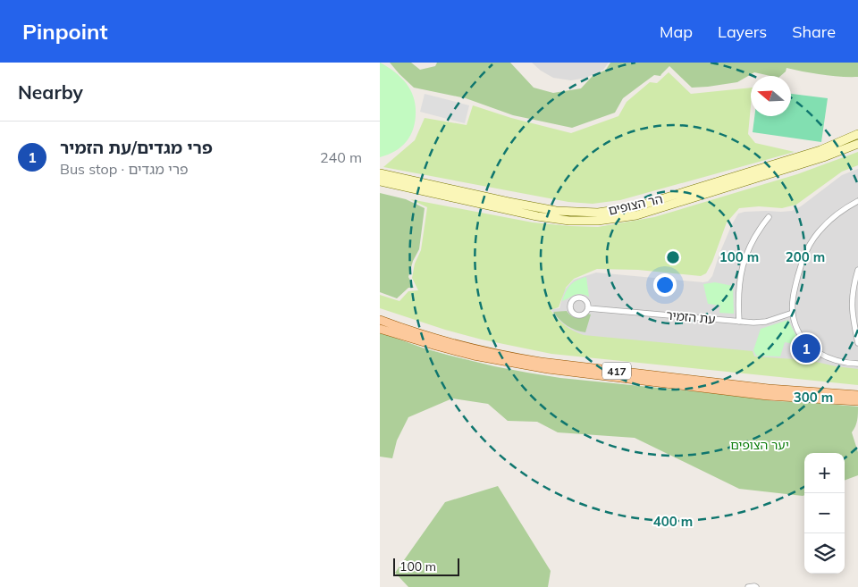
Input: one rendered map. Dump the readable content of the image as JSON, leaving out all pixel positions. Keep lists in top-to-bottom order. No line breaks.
{"streets":{"main road":["הר הצופים","417"],"street":["עת הזמיר"]},"parks":["יער הצופים"],"scale_bar":"100 m","north":"left","page":{"header":"Pinpoint","nav":["Map","Layers","Share"],"heading":"Nearby","list":[{"mark":"1","name":"פרי מגדים/עת הזמיר","note":"Bus stop · פרי מגדים","value":"240 m"}],"pins":"1","map_buttons":["+","−"],"scale":"100 m"},"rings":["100 m","200 m","300 m","400 m"]}
